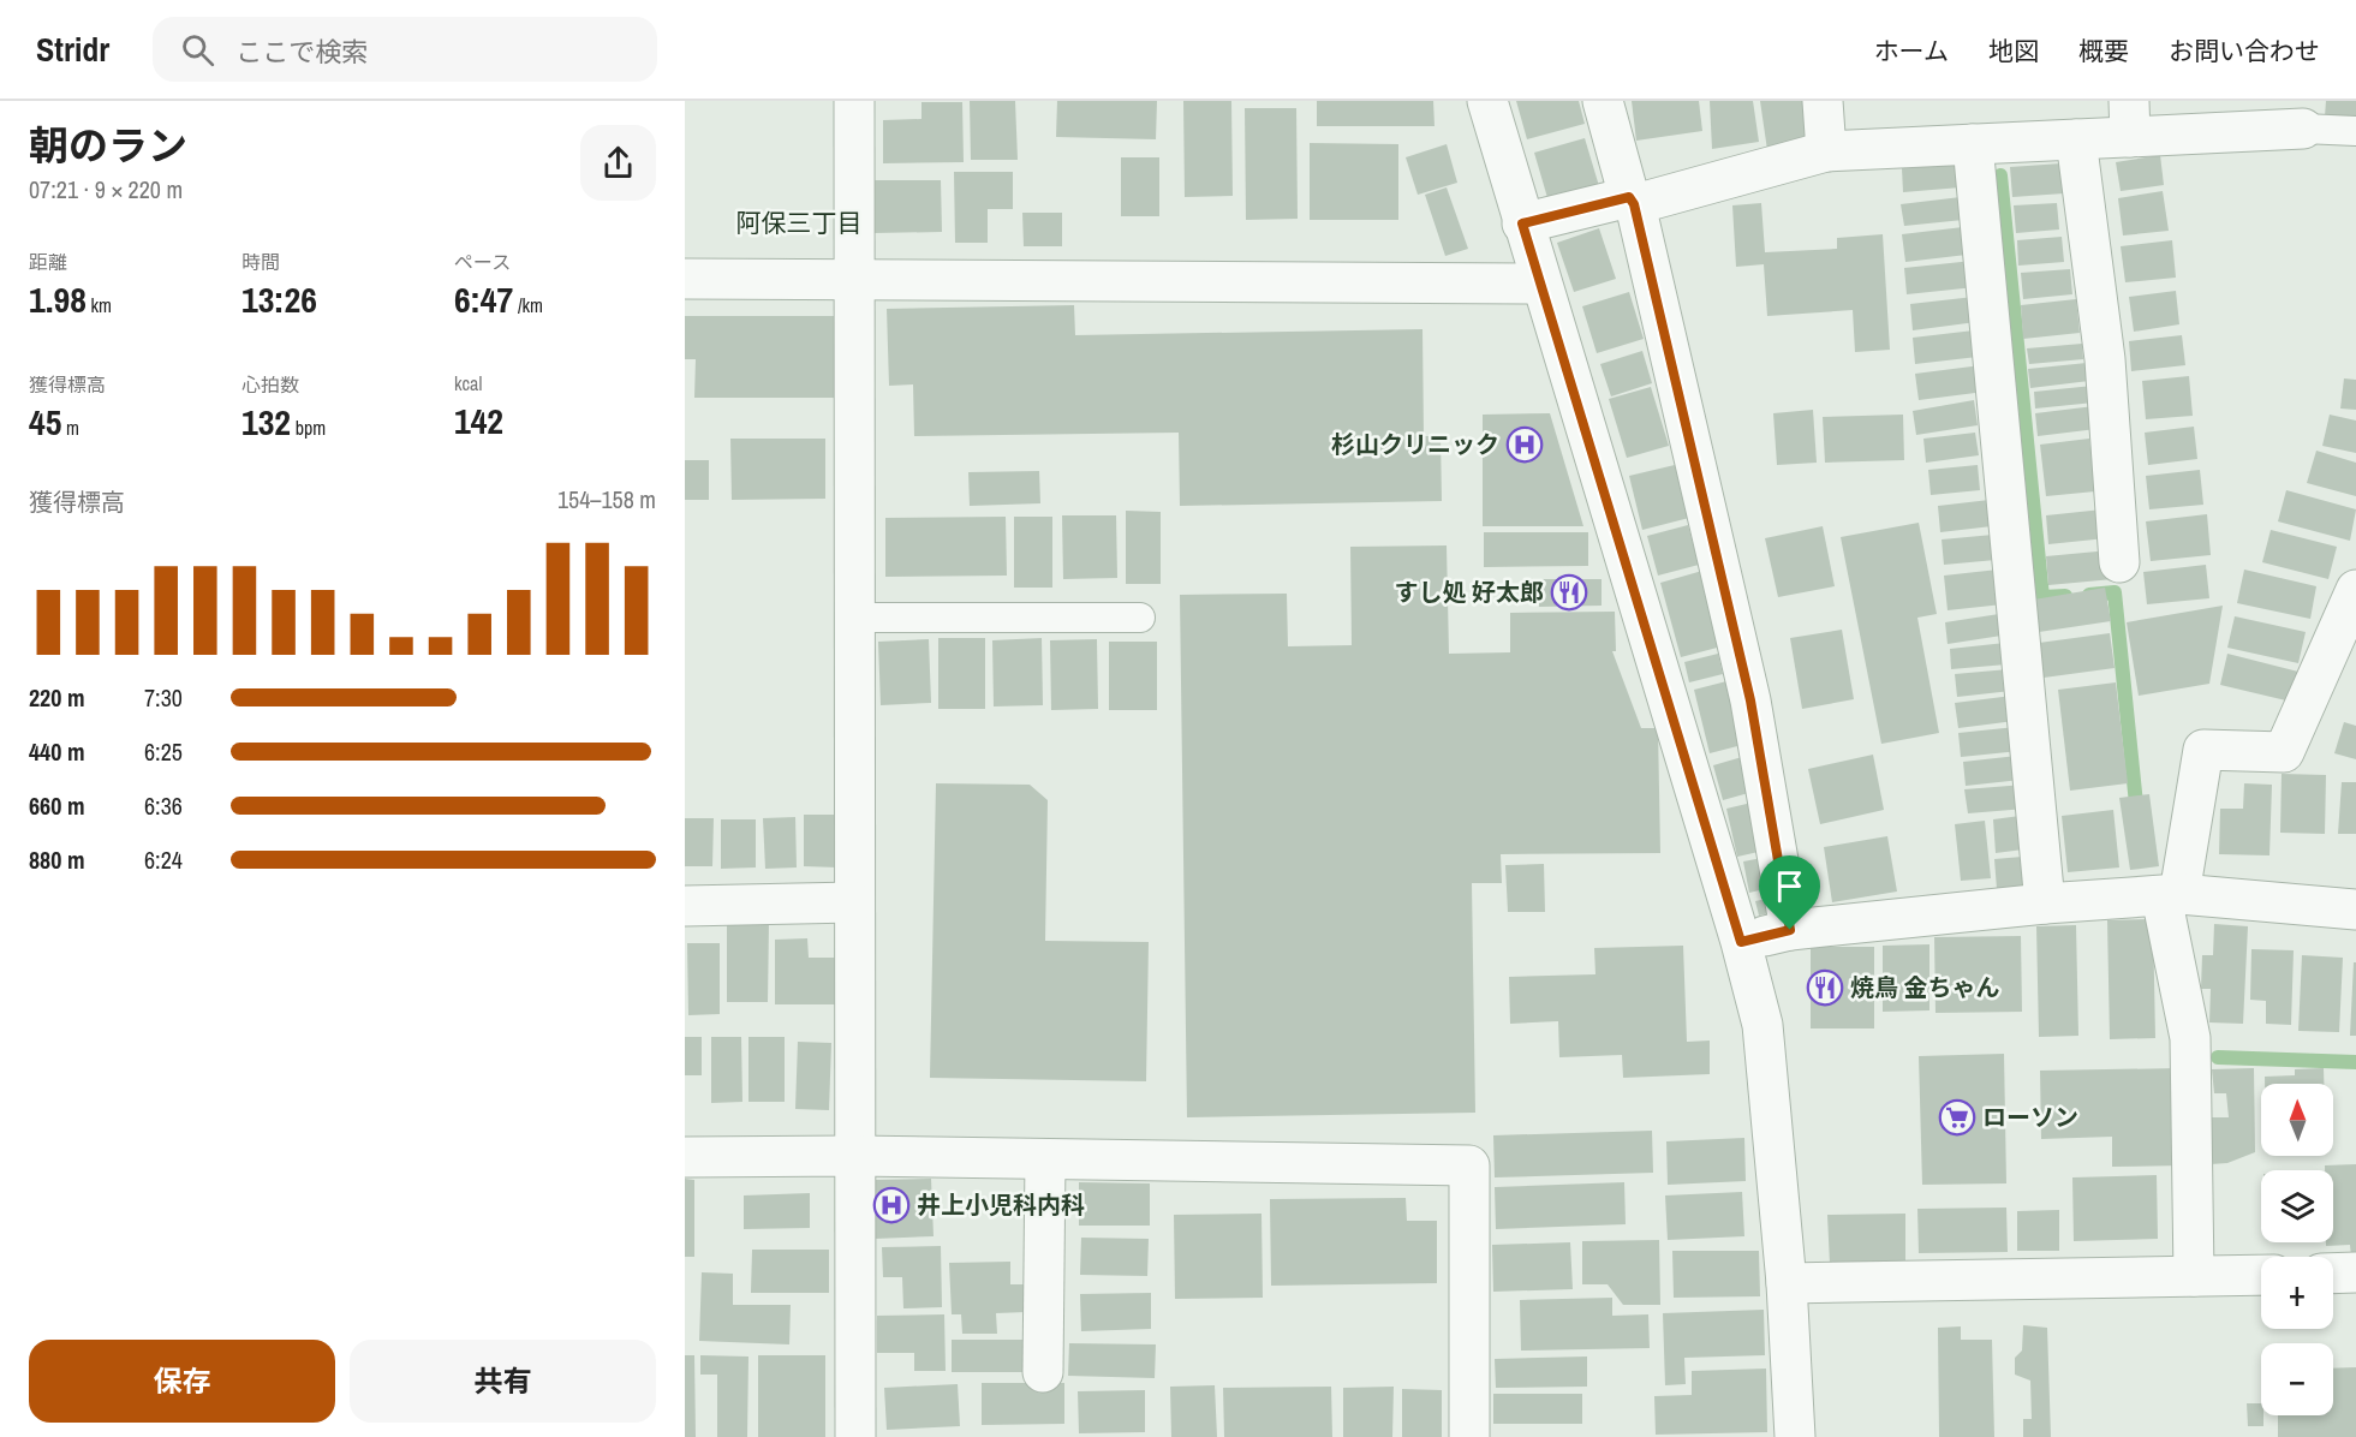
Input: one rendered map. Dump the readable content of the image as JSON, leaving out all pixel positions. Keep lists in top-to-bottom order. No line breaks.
{"districts":["阿保三丁目"],"places":{"hospital":["杉山クリニック","井上小児科内科"],"restaurant":["すし処 好太郎","焼鳥 金ちゃん"],"supermarket":["ローソン"]},"north":"top","page":{"header":"Stridr","search":"ここで検索","nav":["ホーム","地図","概要","お問い合わせ"],"heading":["朝のラン","07:21 · 9 × 220 m"],"stats":[["距離","1.98 km"],["時間","13:26"],["ペース","6:47 /km"],["獲得標高","45 m"],["心拍数","132 bpm"],["kcal","142"]],"chart":["獲得標高","154–158 m"],"list":[{"name":"220 m","note":"7:30"},{"name":"440 m","note":"6:25"},{"name":"660 m","note":"6:36"},{"name":"880 m","note":"6:24"}],"map_buttons":["+","−"],"buttons":["保存","共有"]}}
